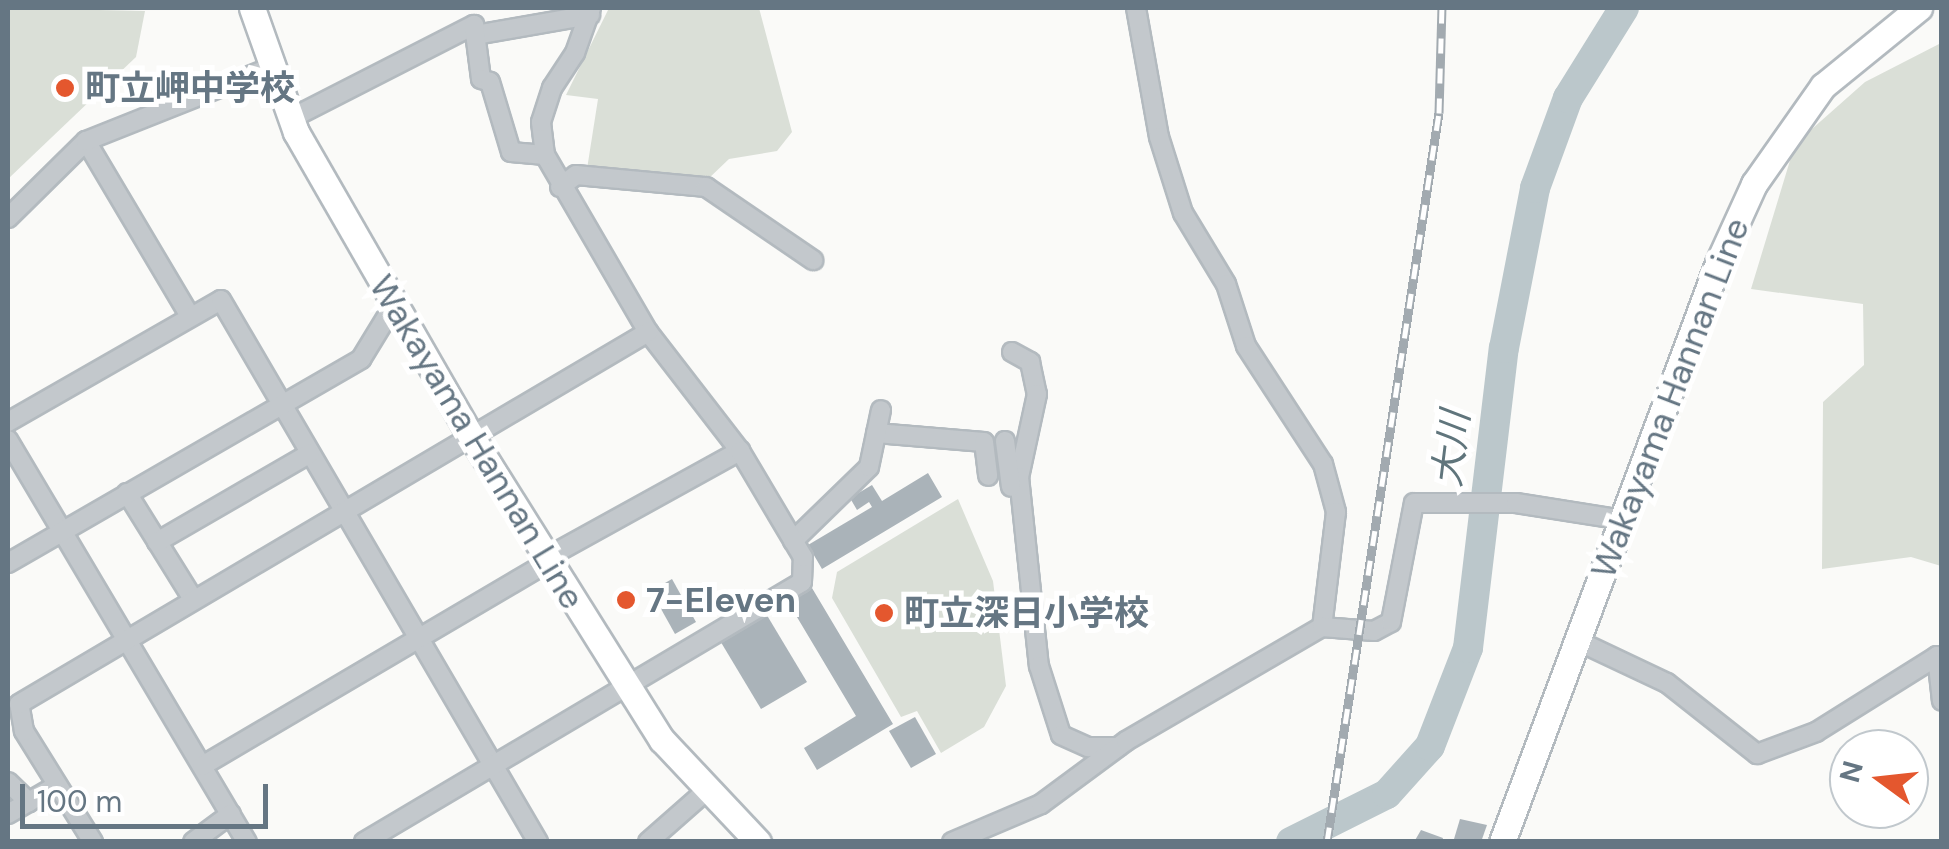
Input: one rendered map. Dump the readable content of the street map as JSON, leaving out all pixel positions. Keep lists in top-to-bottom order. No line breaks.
{"streets":{"main road":["Wakayama Hannan Line"]},"water":["大川"],"places":["町立岬中学校","7-Eleven","町立深日小学校"],"scale_bar":"100 m","north":"left"}
